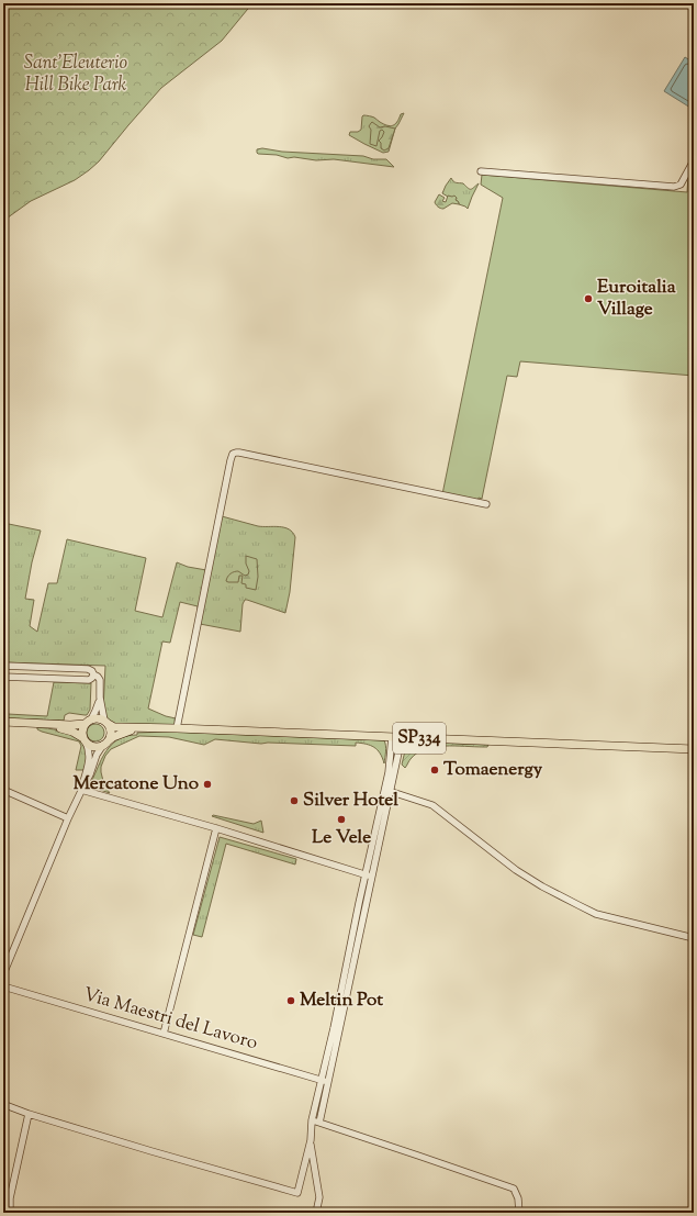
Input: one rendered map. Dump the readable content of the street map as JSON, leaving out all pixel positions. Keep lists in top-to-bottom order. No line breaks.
{"streets":{"main road":["SP334"],"street":["Via Maestri del Lavoro"]},"parks":["Sant'Eleuterio Hill Bike Park"],"places":["Euroitalia Village","Tomaenergy","Mercatone Uno","Silver Hotel","Le Vele","Meltin Pot"]}
